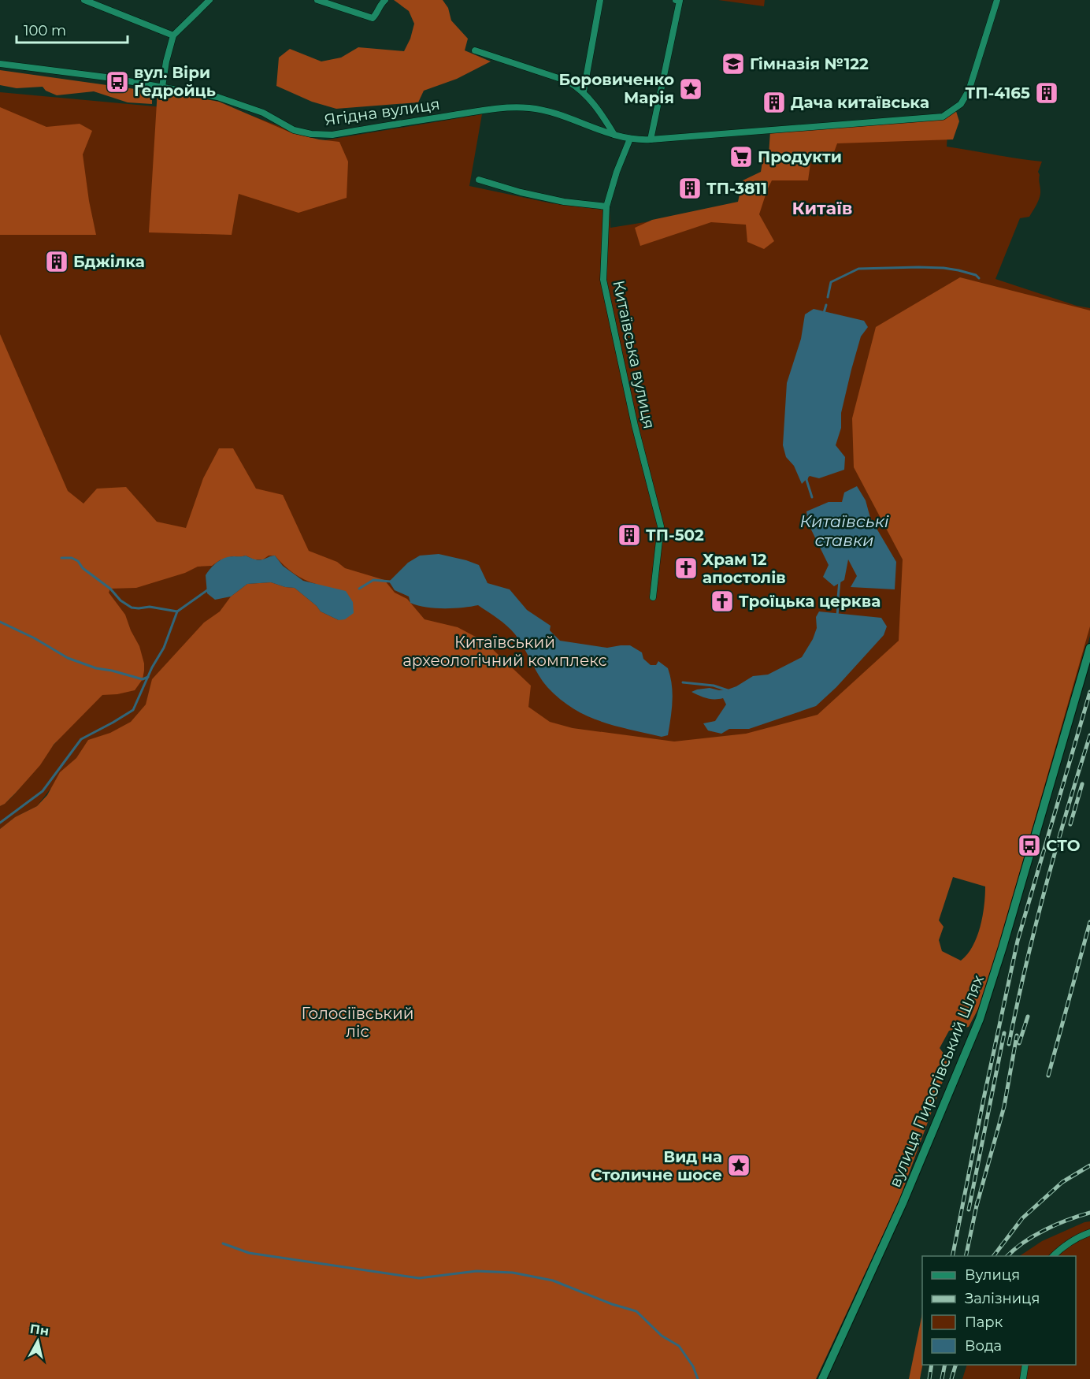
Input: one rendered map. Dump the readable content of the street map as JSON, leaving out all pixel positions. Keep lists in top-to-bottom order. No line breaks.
{"streets":{"street":["Ягідна вулиця","Китаївська вулиця","вулиця Пирогівський Шлях"]},"crossings":[["Ягідна вулиця","Китаївська вулиця"]],"districts":["Китаїв"],"water":["Китаївські ставки"],"parks":["Китаївський археологічний комплекс","Голосіївський ліс"],"places":{"school or university":["Гімназія №122"],"bus stop":["вул. Віри Ґедройць","СТО"],"place":["Боровиченко Марія","Вид на Столичне шосе"],"building":["ТП-4165","Дача китаївська","ТП-3811","Бджілка","ТП-502"],"supermarket":["Продукти"],"church":["Храм 12 апостолів","Троїцька церква"]},"legend":["Вулиця","Залізниця","Парк","Вода"],"scale_bar":"100 m","north":"top"}
